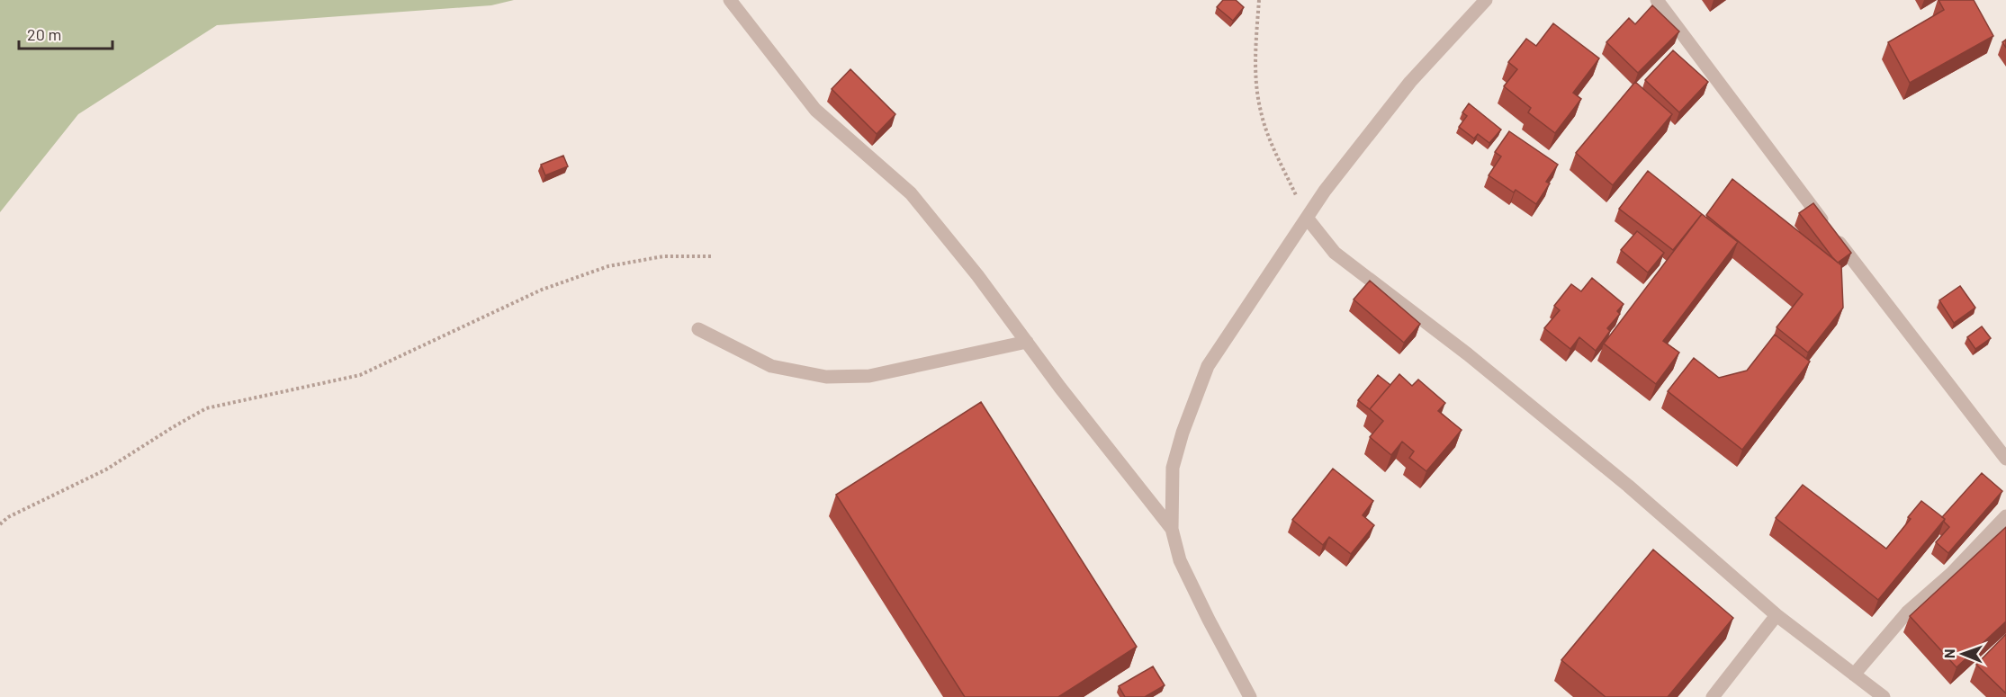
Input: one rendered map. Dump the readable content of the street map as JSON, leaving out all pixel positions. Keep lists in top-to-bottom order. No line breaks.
{"scale_bar":"20 m","north":"left"}
